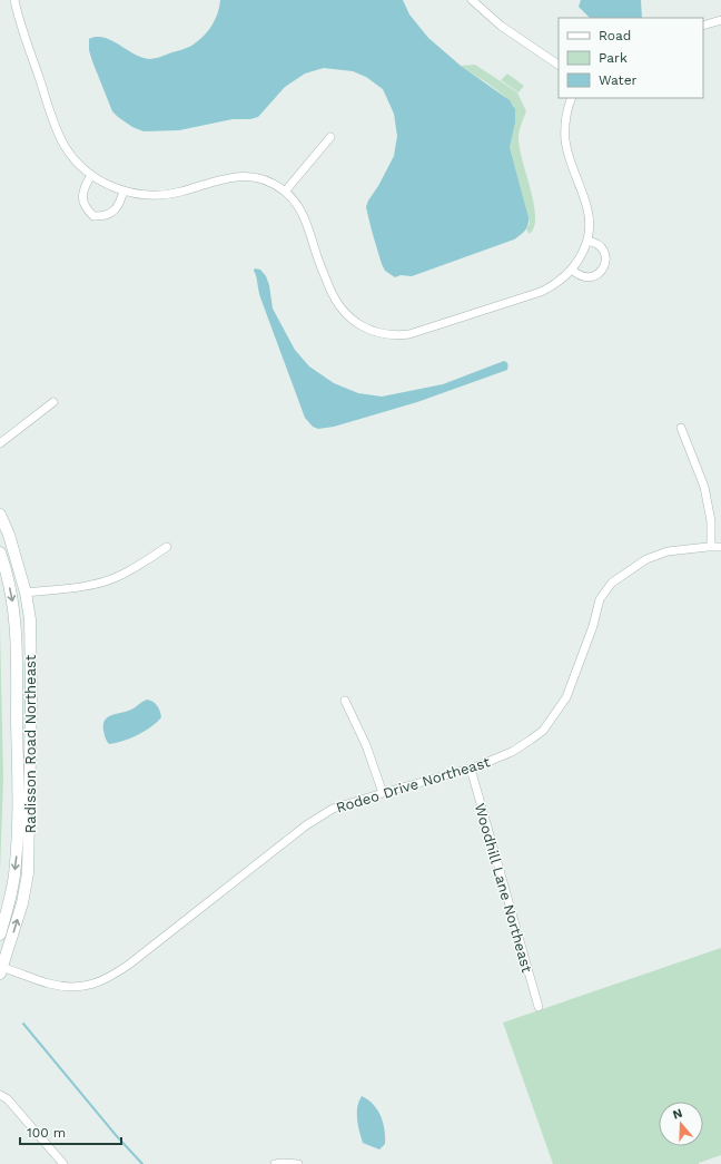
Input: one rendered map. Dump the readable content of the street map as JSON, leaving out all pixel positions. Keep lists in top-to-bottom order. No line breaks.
{"streets":{"main road":["Radisson Road Northeast"],"street":["Rodeo Drive Northeast","Woodhill Lane Northeast"]},"crossings":[["Radisson Road Northeast","Rodeo Drive Northeast"],["Rodeo Drive Northeast","Woodhill Lane Northeast"]],"legend":["Road","Park","Water"],"scale_bar":"100 m","north":"top"}
